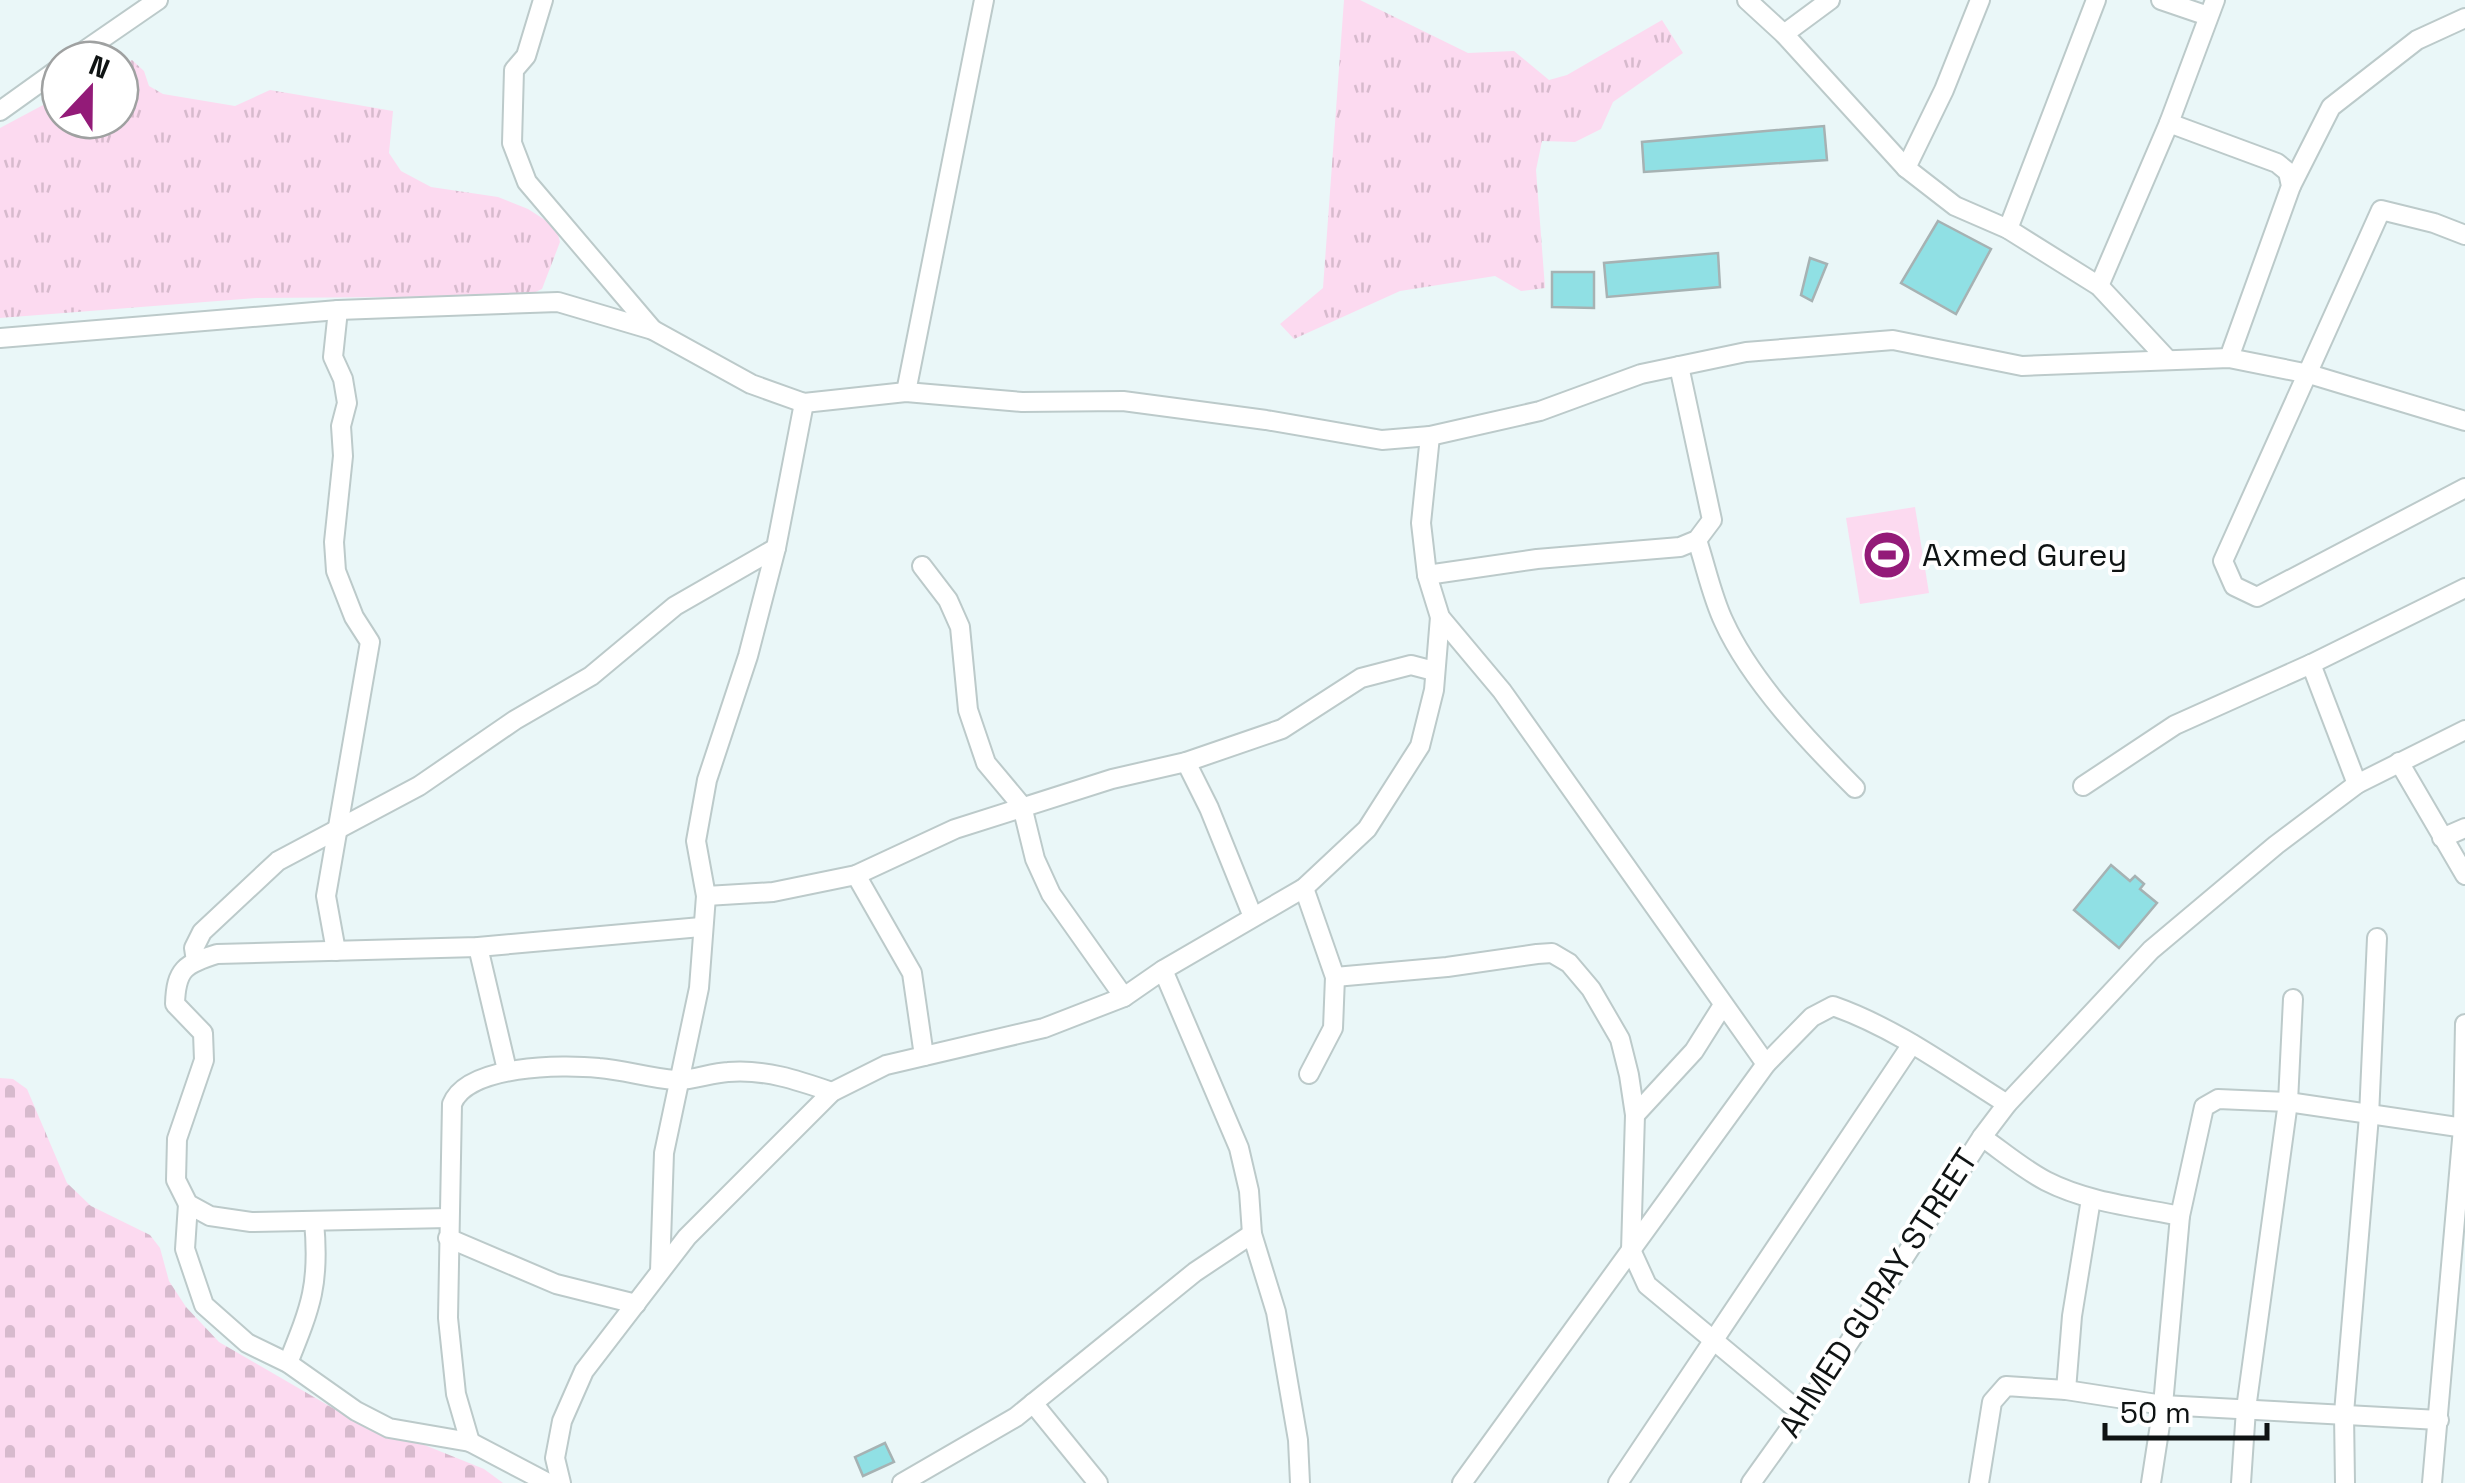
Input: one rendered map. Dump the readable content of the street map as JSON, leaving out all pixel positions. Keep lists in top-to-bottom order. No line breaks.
{"streets":{"street":["AHMED GURAY STREET"]},"places":{"sports":["Axmed Gurey"]},"scale_bar":"50 m","north":"top"}
